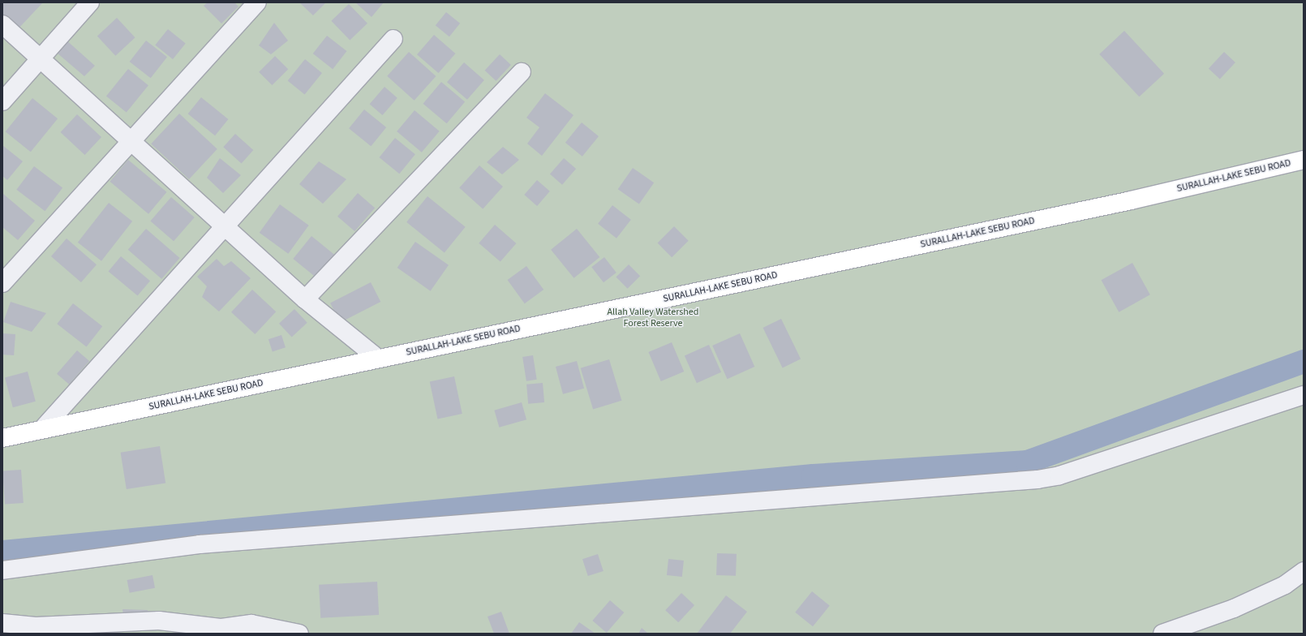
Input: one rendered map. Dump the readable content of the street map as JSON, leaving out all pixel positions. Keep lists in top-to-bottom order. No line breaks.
{"streets":{"main road":["SURALLAH-LAKE SEBU ROAD"]},"parks":["Allah Valley Watershed Forest Reserve"]}
